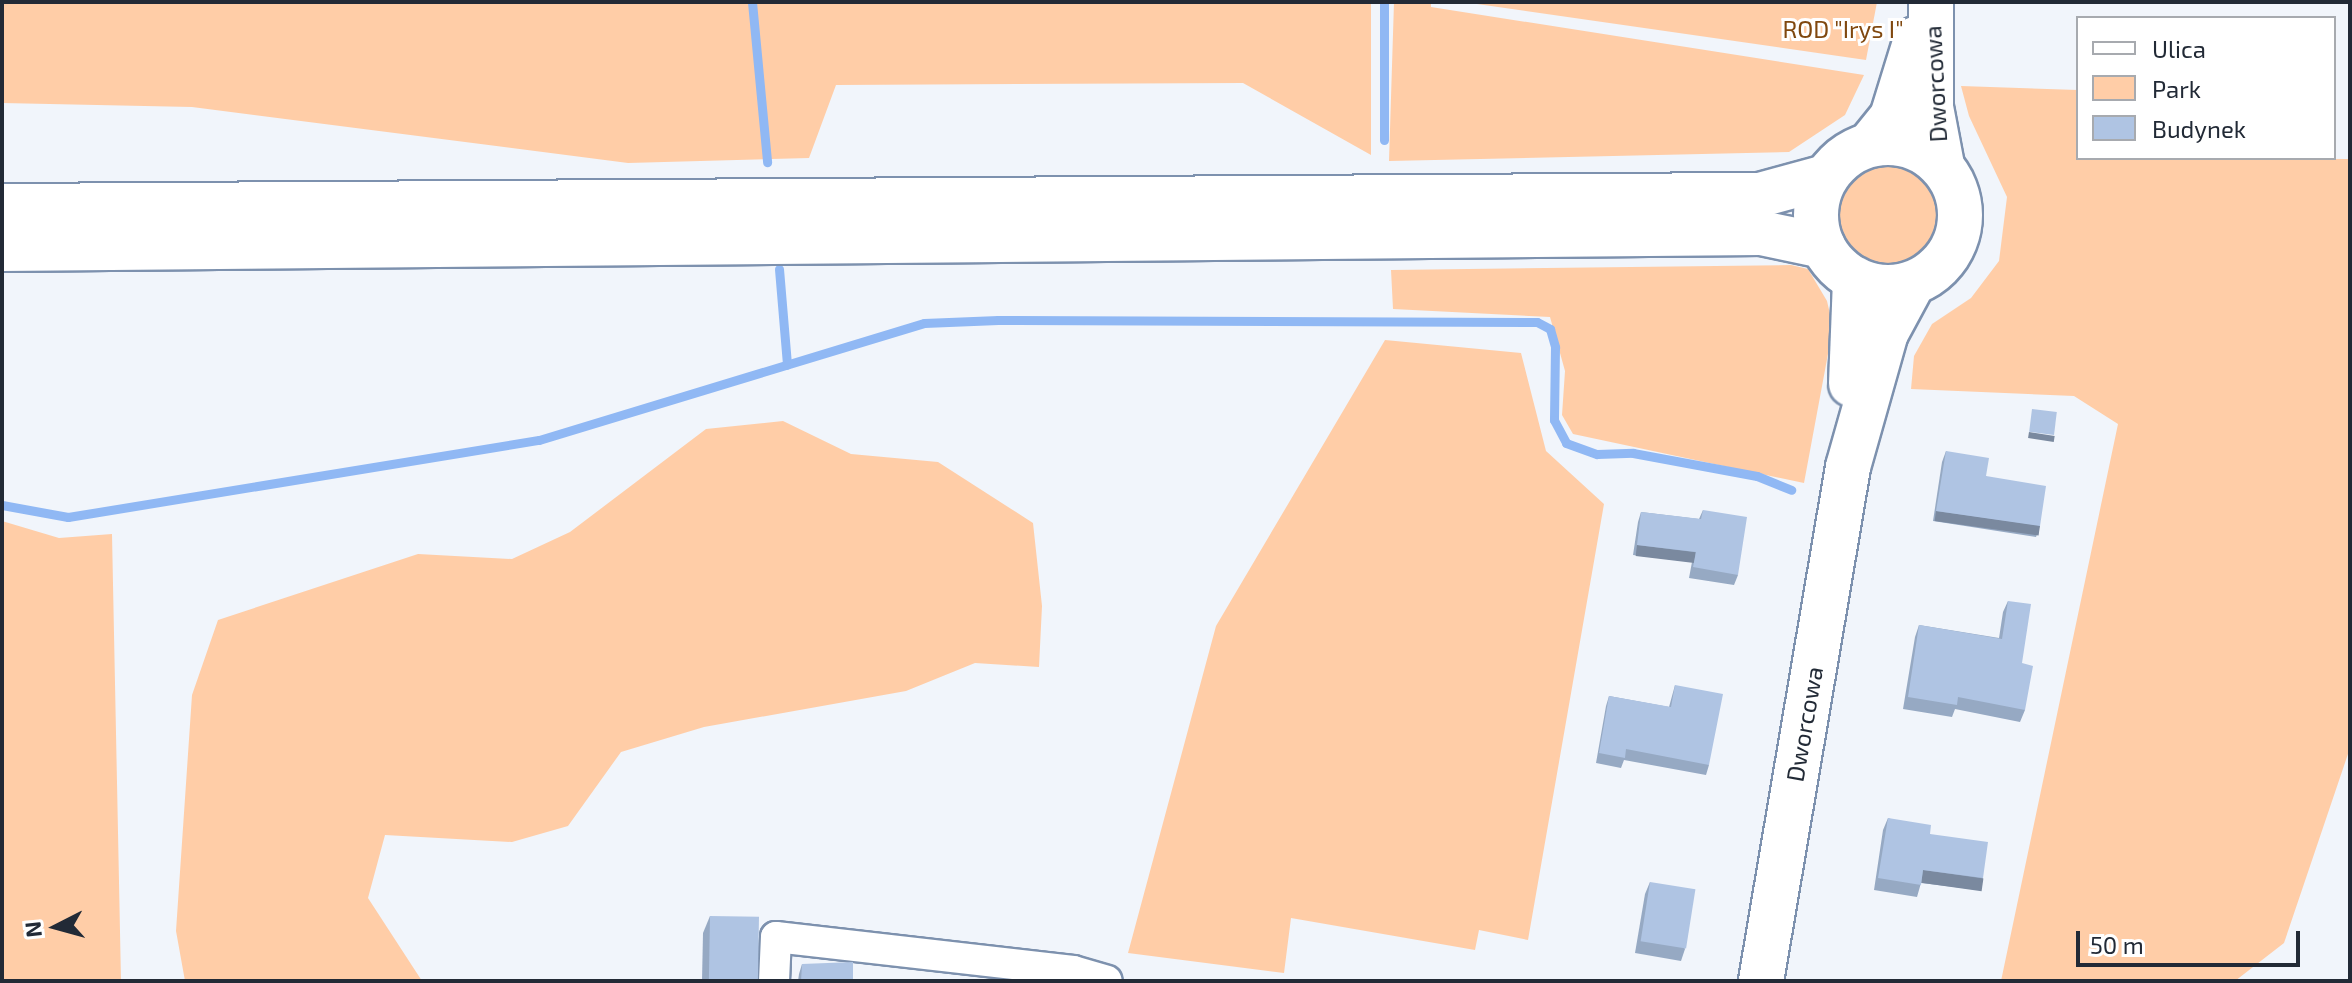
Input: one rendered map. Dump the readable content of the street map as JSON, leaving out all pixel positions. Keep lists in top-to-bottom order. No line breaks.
{"streets":{"main road":["Dworcowa"]},"parks":["ROD \"Irys I\""],"legend":["Ulica","Park","Budynek"],"scale_bar":"50 m","north":"left"}
